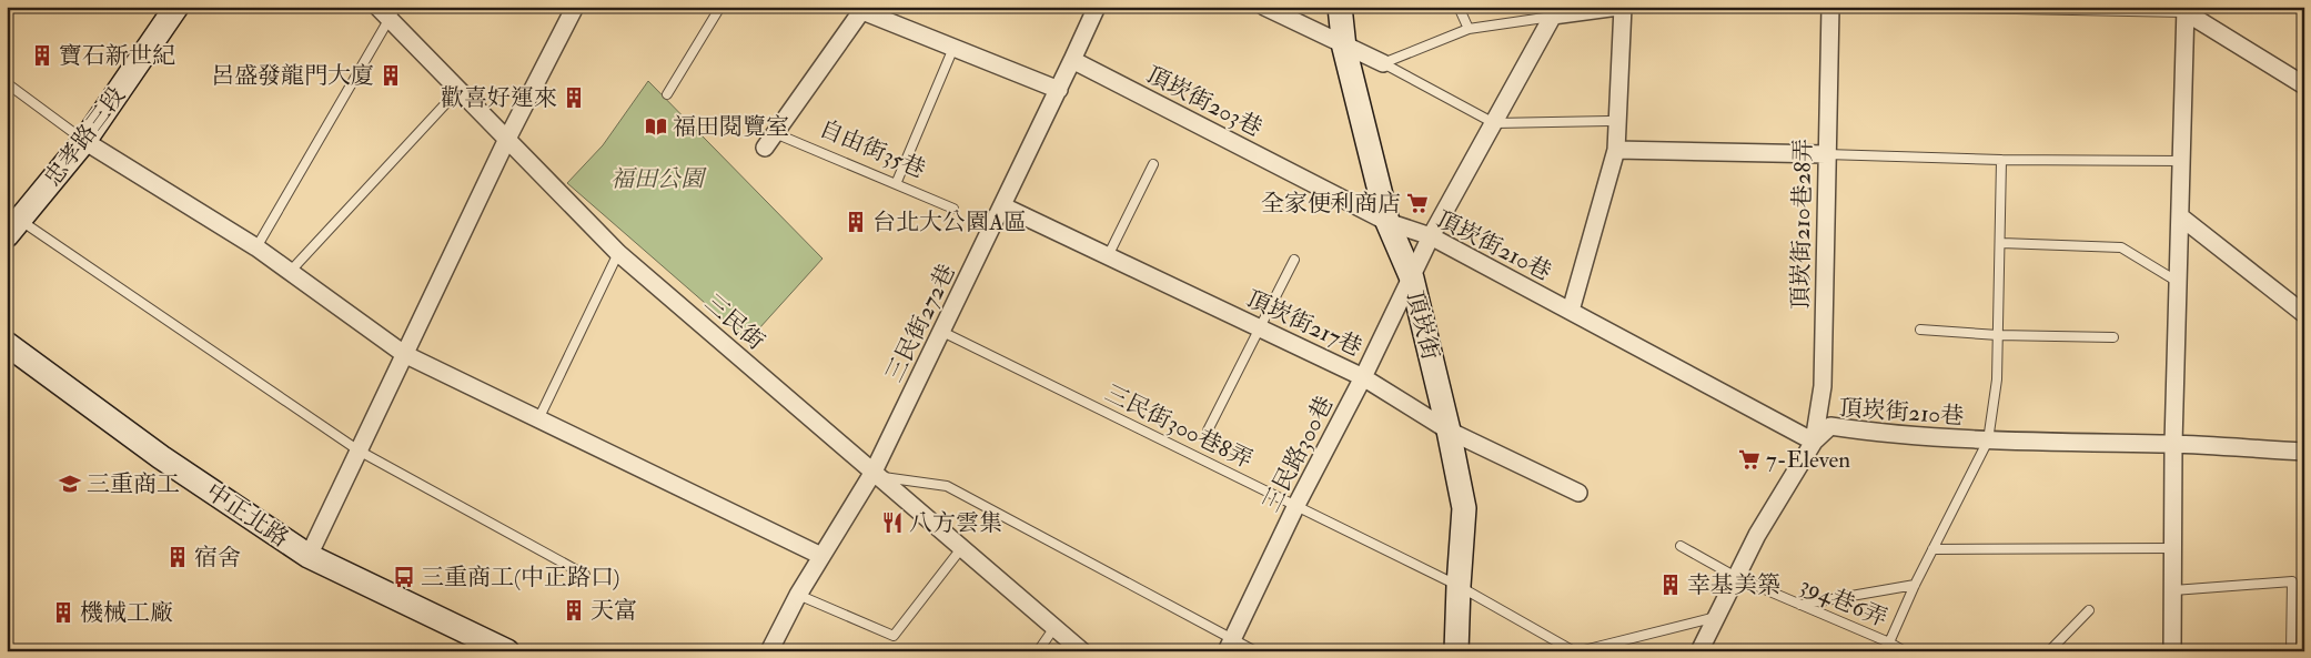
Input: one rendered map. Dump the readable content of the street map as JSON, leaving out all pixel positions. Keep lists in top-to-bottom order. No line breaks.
{"streets":{"street":["頂崁街203巷","忠孝路三段","自由街35巷","頂崁街210巷28弄","頂崁街210巷","三民街","三民街272巷","頂崁街217巷","頂崁街","三民路300巷","中正北路"],"lane":["三民街300巷8弄","394巷6弄"]},"crossings":[["頂崁街203巷","頂崁街210巷"],["頂崁街203巷","頂崁街"],["頂崁街210巷28弄","頂崁街210巷"],["頂崁街210巷","頂崁街"],["頂崁街210巷","三民路300巷"],["三民街","三民街272巷"],["三民街272巷","頂崁街217巷"],["三民街272巷","三民街300巷8弄"],["頂崁街217巷","頂崁街"],["頂崁街217巷","三民路300巷"],["頂崁街","三民街300巷8弄"],["頂崁街","三民路300巷"],["三民街300巷8弄","三民路300巷"]],"parks":["福田公園"],"places":{"building":["寶石新世紀","呂盛發龍門大廈","歡喜好運來","台北大公園A區","宿舍","幸基美築","天富","機械工廠"],"library":["福田閱覽室"],"supermarket":["全家便利商店","7-Eleven"],"school or university":["三重商工"],"restaurant":["八方雲集"],"bus stop":["三重商工(中正路口)"]}}
